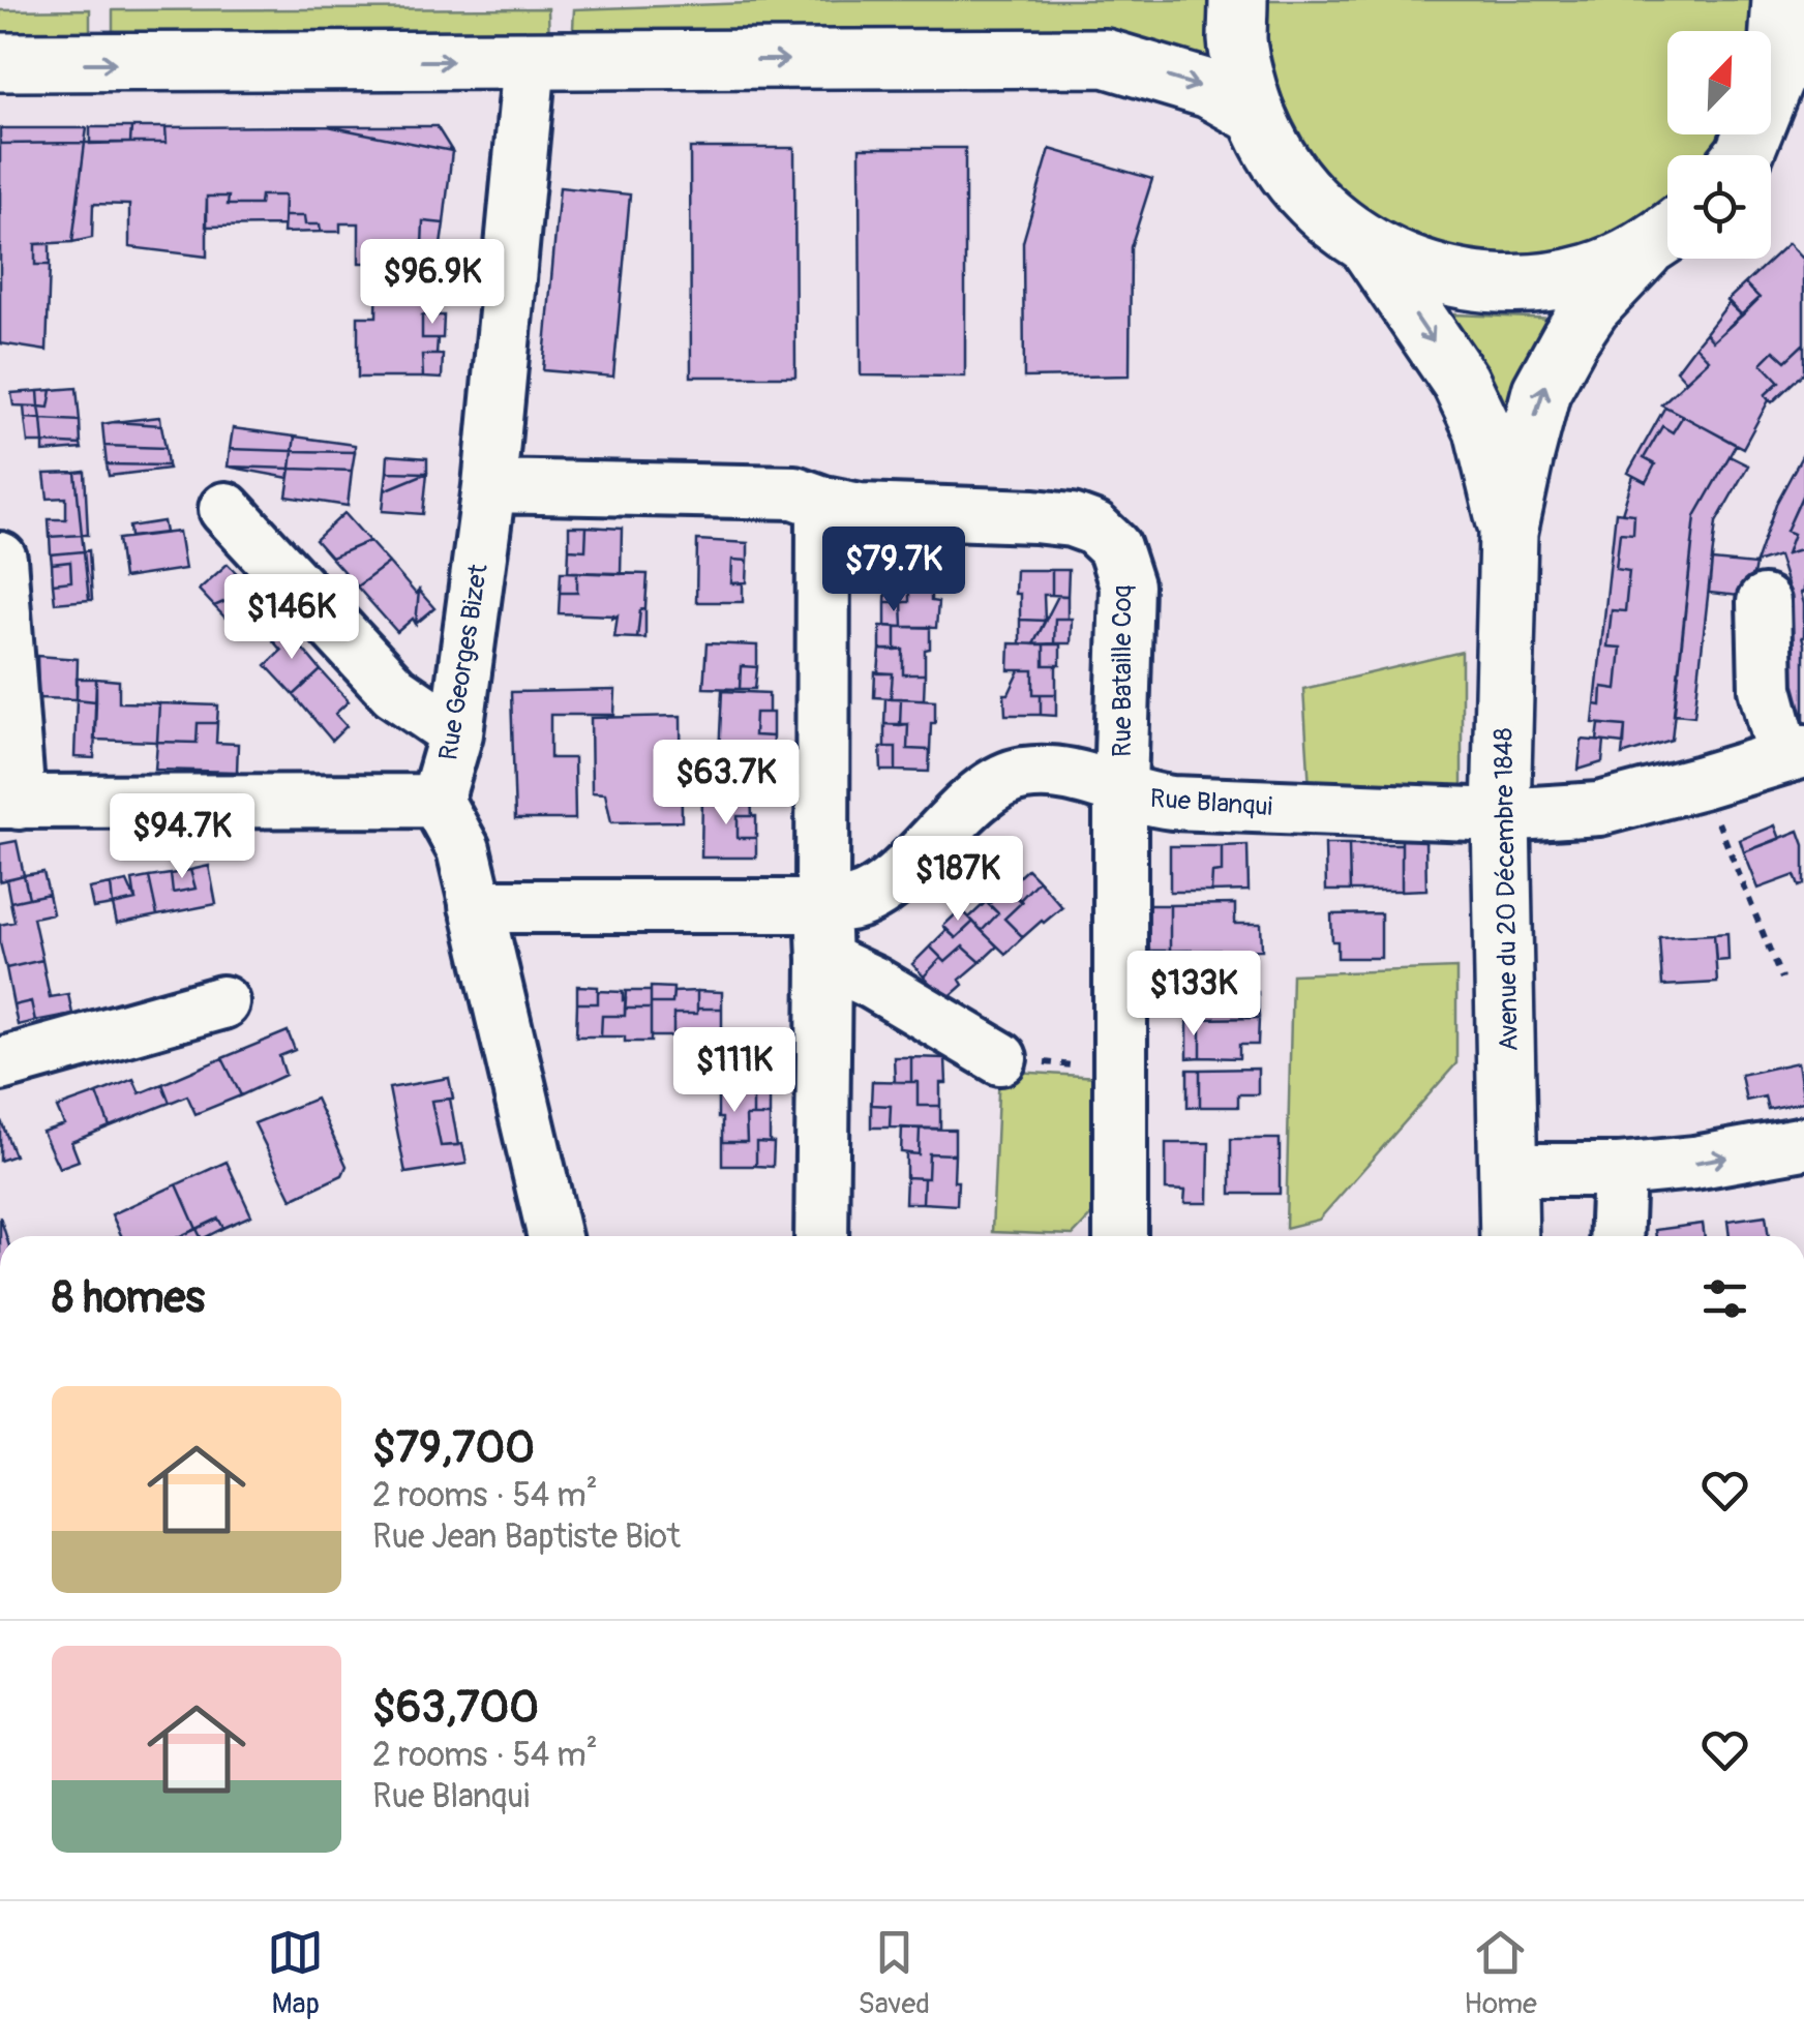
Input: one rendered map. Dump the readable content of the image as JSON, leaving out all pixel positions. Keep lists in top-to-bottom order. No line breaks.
{"streets":{"main road":["Avenue du 20 Décembre 1848"],"street":["Rue Georges Bizet","Rue Bataille Coq","Rue Blanqui"]},"crossings":[["Rue Georges Bizet","Rue Bataille Coq"],["Rue Bataille Coq","Rue Blanqui"],["Rue Blanqui","Avenue du 20 Décembre 1848"]],"north":"top right","page":{"price":["$96.9K","$79.7K","$146K","$63.7K","$94.7K","$187K","$133K","$111K"],"heading":"8 homes","list":[{"name":"$79,700","note":"2 rooms · 54 m² · Rue Jean Baptiste Biot"},{"name":"$63,700","note":"2 rooms · 54 m² · Rue Blanqui"}],"tabs":["Map","Saved","Home"]}}
